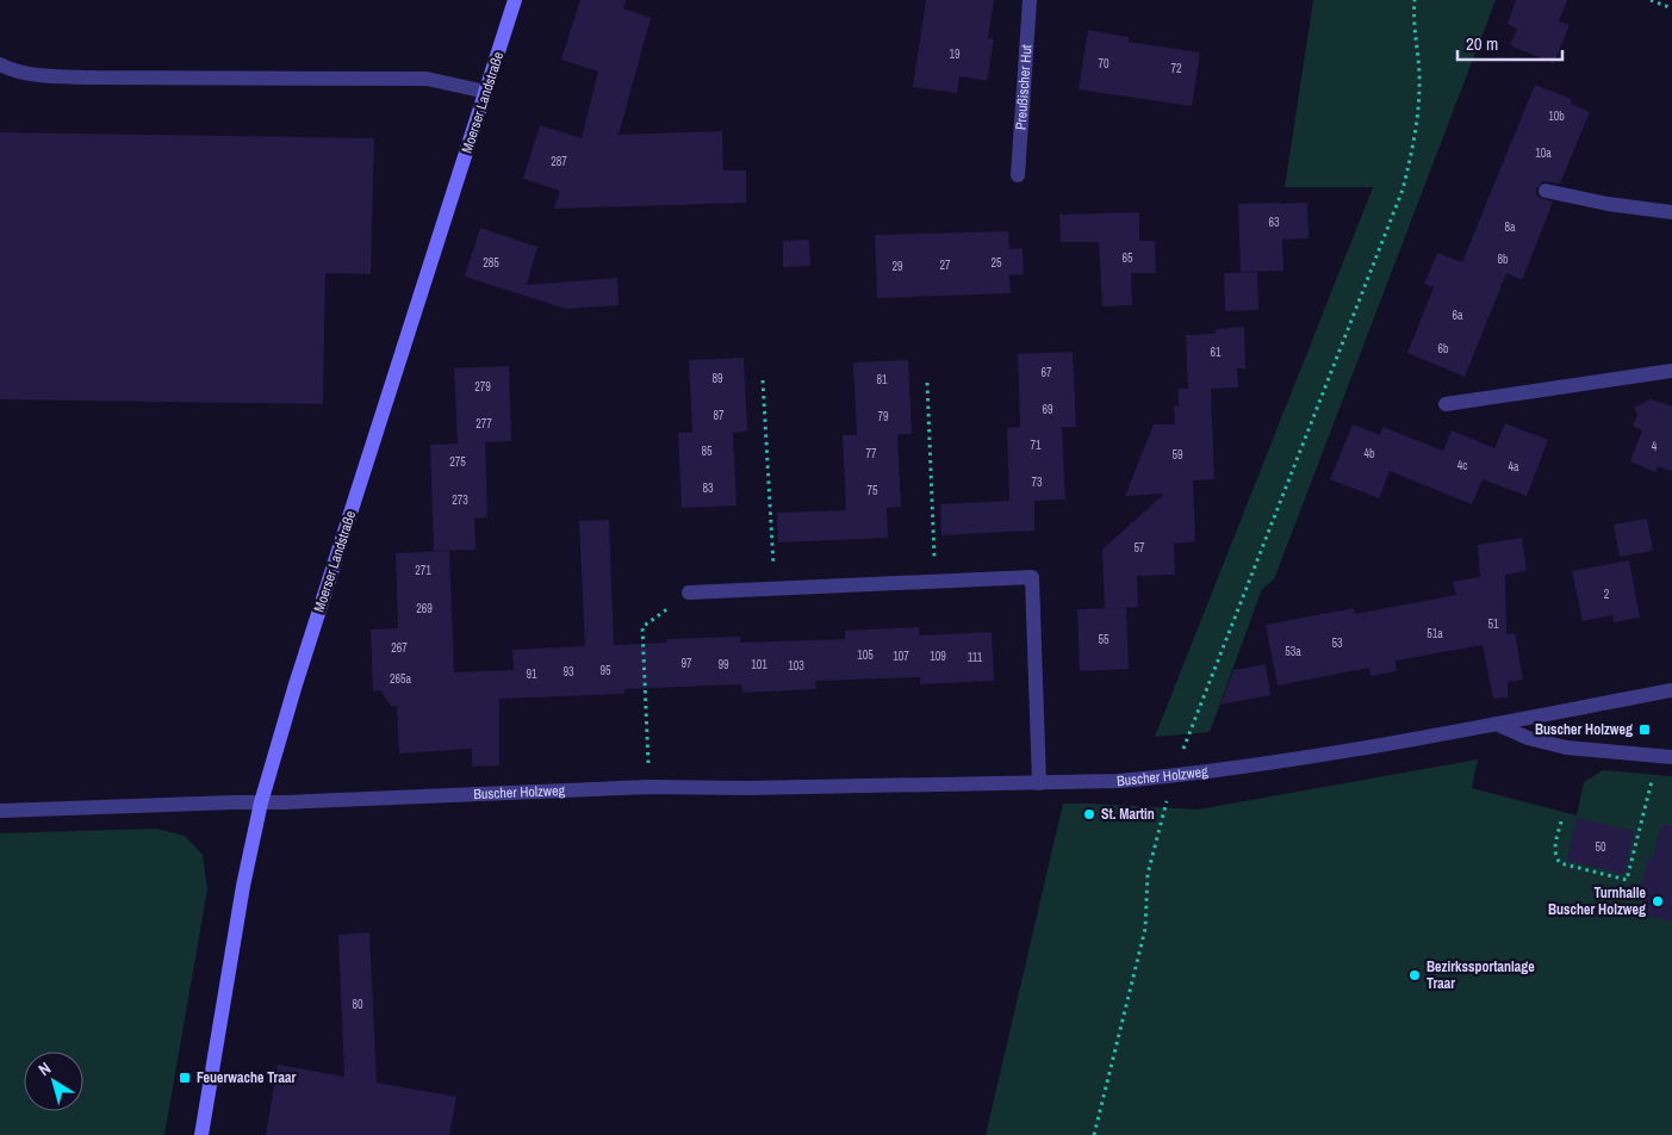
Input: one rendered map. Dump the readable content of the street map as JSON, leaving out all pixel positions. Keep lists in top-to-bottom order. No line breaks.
{"streets":{"main road":["Moerser Landstraße"],"street":["Preußischer Hut","Buscher Holzweg"]},"crossings":[["Moerser Landstraße","Buscher Holzweg"]],"places":{"transit":["Buscher Holzweg","Feuerwache Traar"],"other":["St. Martin","Turnhalle Buscher Holzweg","Bezirkssportanlage Traar"]},"house_numbers":["19","70","72","10b","10a","287","63","8a","65","8b","285","25","27","29","6a","6b","61","67","89","81","279","69","87","79","277","71","4","85","77","4b","59","275","4c","4a","73","83","75","273","57","271","2","269","51","51a","55","53","267","53a","105","107","109","111","97","99","101","103","95","93","91","265a","50","80"],"scale_bar":"20 m","north":"top left"}
